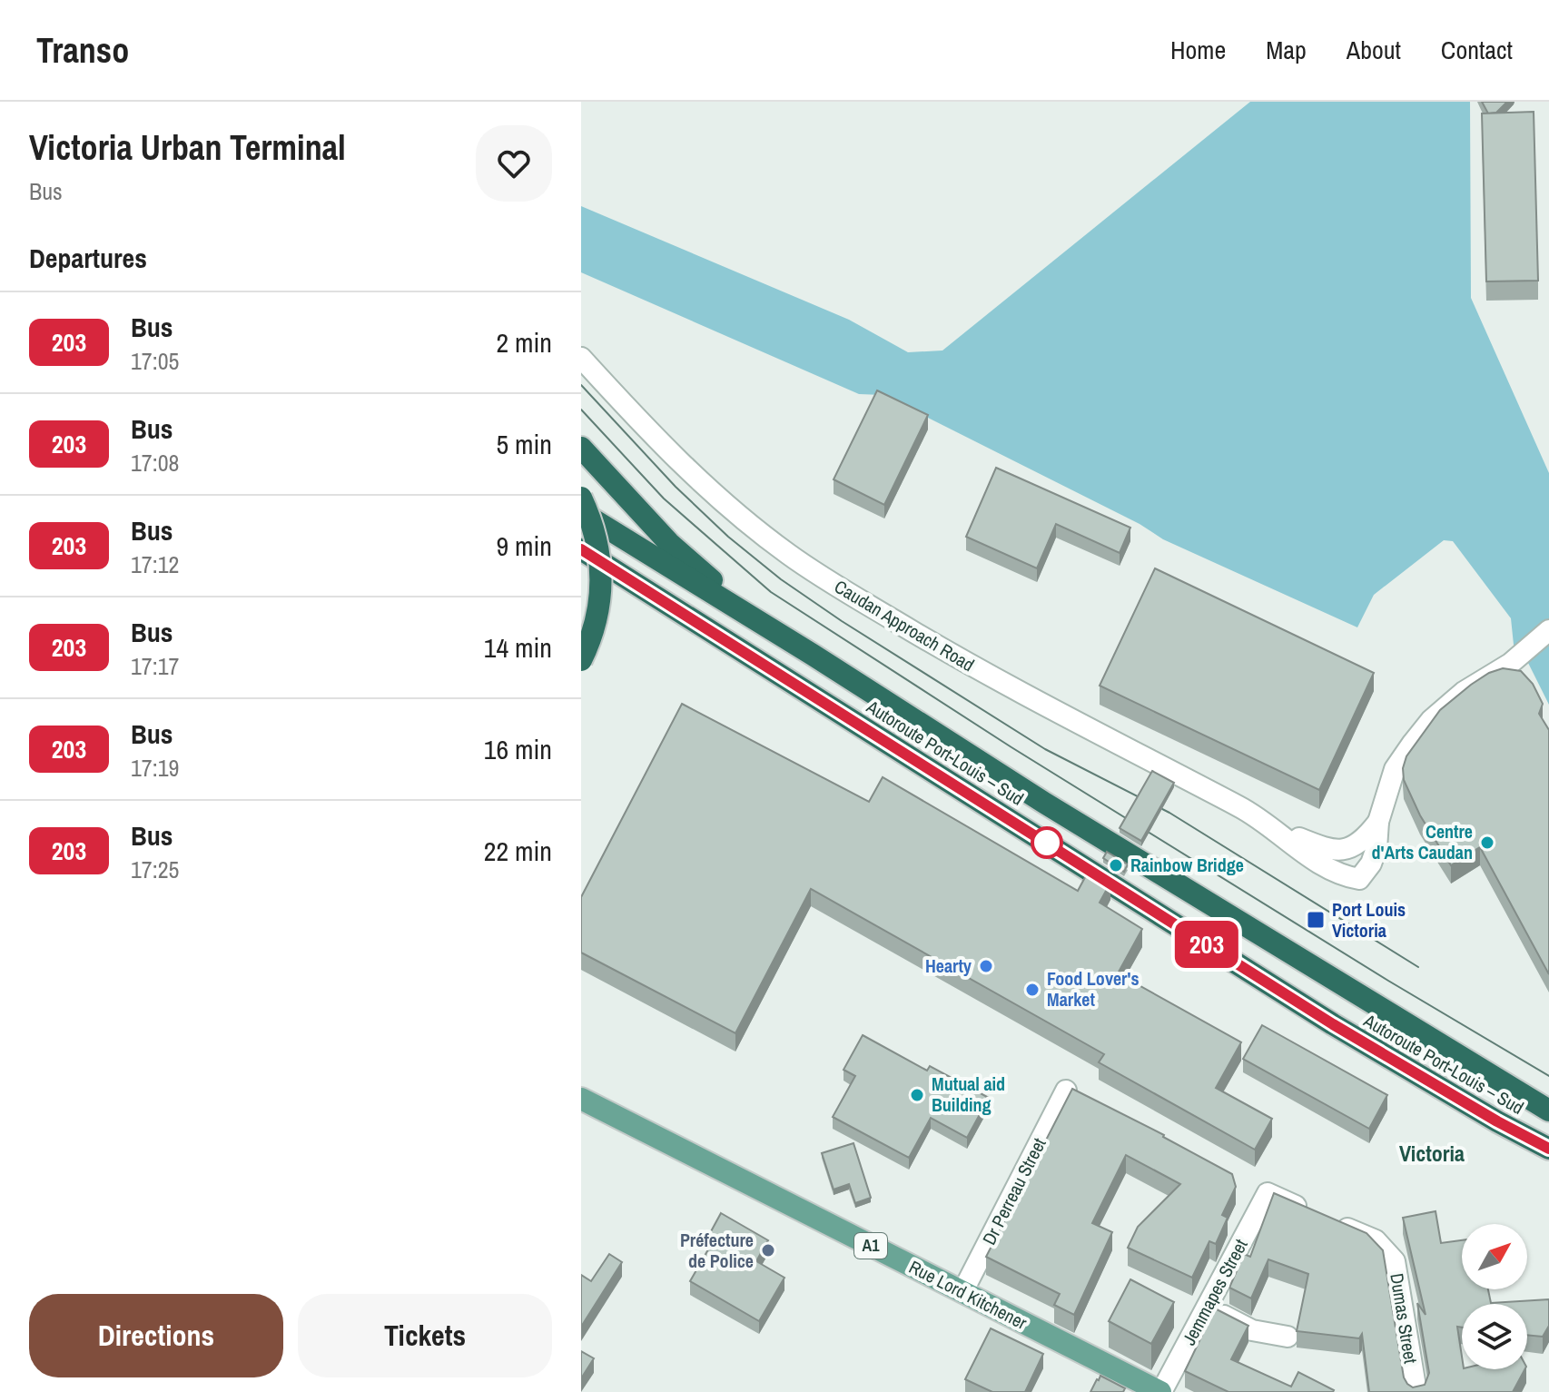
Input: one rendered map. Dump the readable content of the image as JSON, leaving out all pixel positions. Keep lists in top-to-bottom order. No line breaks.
{"streets":{"highway":["Autoroute Port-Louis – Sud"],"main road":["A1","Rue Lord Kitchener"],"street":["Caudan Approach Road","Dr Perreau Street","Jemmapes Street","Dumas Street"]},"crossings":[["Dr Perreau Street","Rue Lord Kitchener"],["Jemmapes Street","Rue Lord Kitchener"],["Jemmapes Street","Dumas Street"]],"districts":["Victoria"],"places":{"other":["Centre d'Arts Caudan","Rainbow Bridge","Hearty","Food Lover's Market","Mutual aid Building","Préfecture de Police"],"transit":["Port Louis Victoria"]},"lines":["bus line 203"],"north":"top right","page":{"header":"Transo","nav":["Home","Map","About","Contact"],"heading":[["Victoria Urban Terminal","Bus"],"Departures"],"on_map":"203","list":[{"mark":"203","name":"Bus","note":"17:05","value":"2 min"},{"mark":"203","name":"Bus","note":"17:08","value":"5 min"},{"mark":"203","name":"Bus","note":"17:12","value":"9 min"},{"mark":"203","name":"Bus","note":"17:17","value":"14 min"},{"mark":"203","name":"Bus","note":"17:19","value":"16 min"},{"mark":"203","name":"Bus","note":"17:25","value":"22 min"}],"buttons":["Directions","Tickets"]}}
